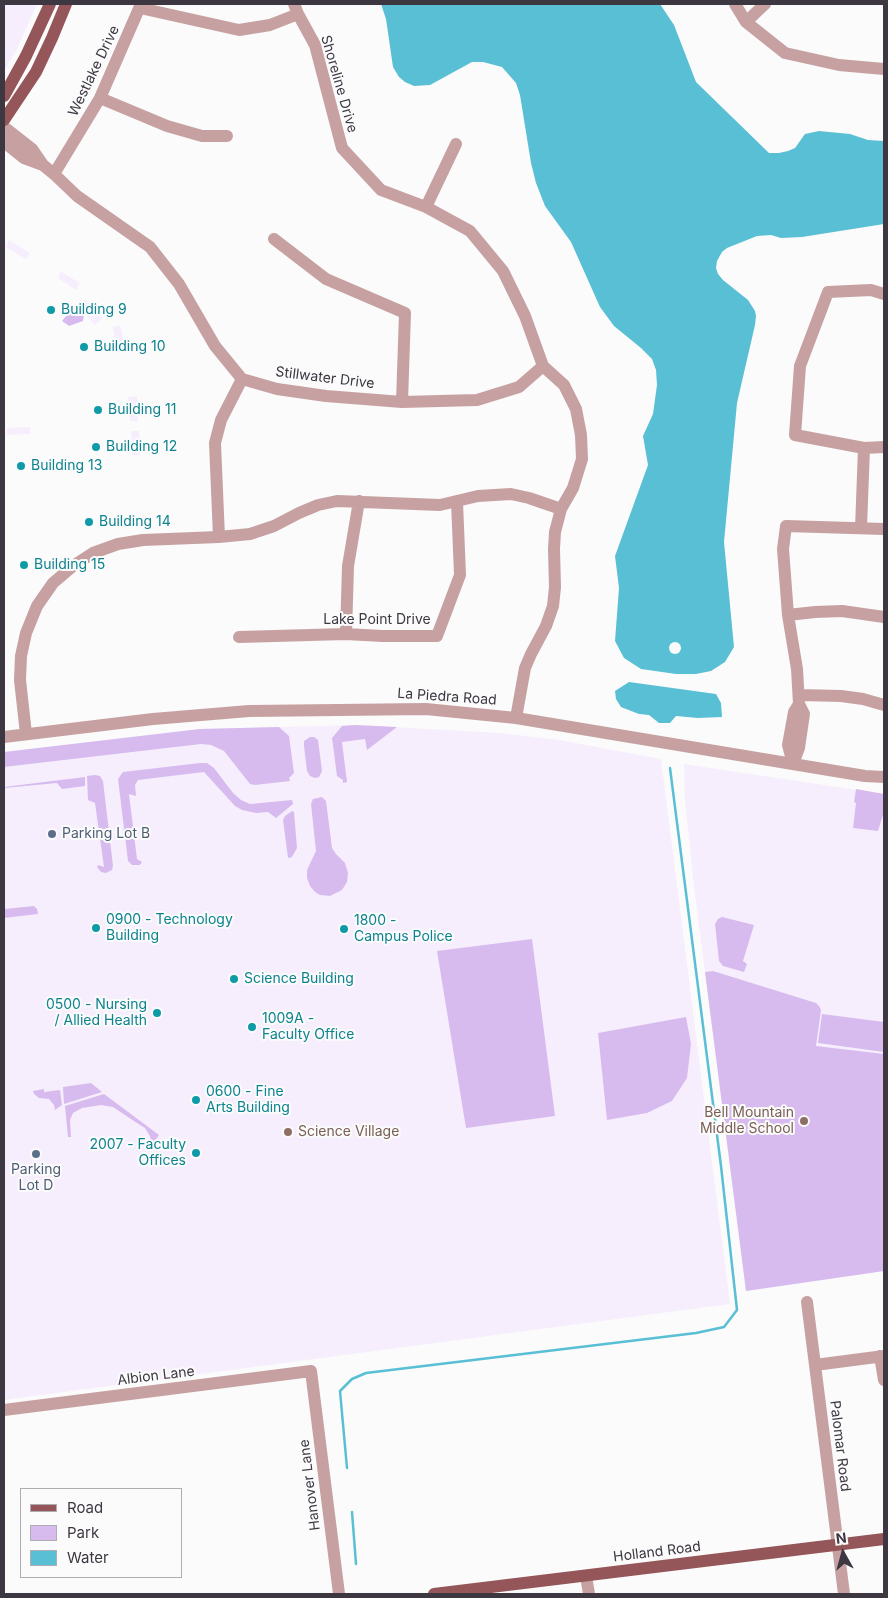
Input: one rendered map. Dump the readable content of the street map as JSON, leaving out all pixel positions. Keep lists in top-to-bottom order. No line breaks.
{"streets":{"main road":["Holland Road"],"street":["Westlake Drive","Shoreline Drive","Stillwater Drive","Lake Point Drive","La Piedra Road","Albion Lane","Palomar Road","Hanover Lane"]},"crossings":[["Shoreline Drive","Stillwater Drive"],["Shoreline Drive","La Piedra Road"],["Albion Lane","Hanover Lane"],["Palomar Road","Holland Road"]],"places":["Building 9","Building 10","Building 11","Building 12","Building 13","Building 14","Building 15","Parking Lot B","0900 - Technology Building","1800 - Campus Police","Science Building","0500 - Nursing / Allied Health","1009A - Faculty Office","0600 - Fine Arts Building","Bell Mountain Middle School","Science Village","2007 - Faculty Offices","Parking Lot D"],"legend":["Road","Park","Water"],"north":"top"}
